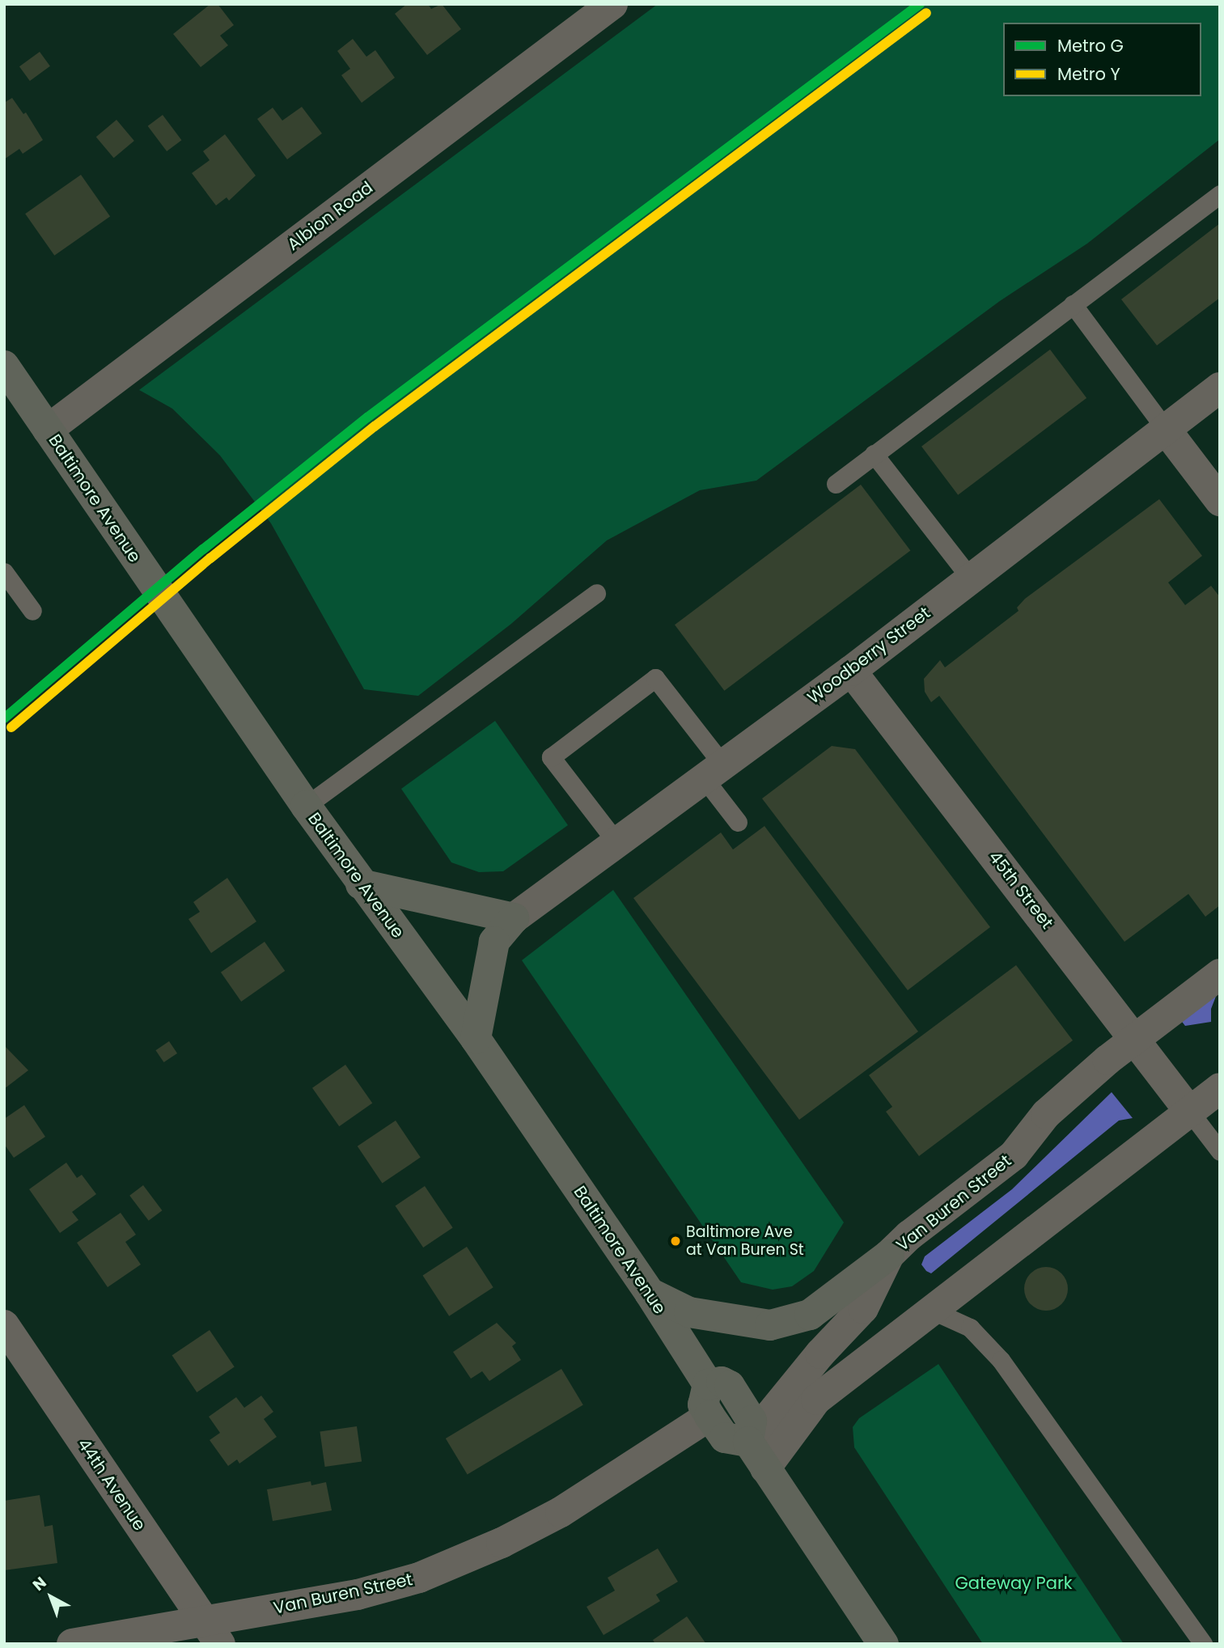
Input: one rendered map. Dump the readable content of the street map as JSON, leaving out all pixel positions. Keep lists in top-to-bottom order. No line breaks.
{"streets":{"main road":["Baltimore Avenue"],"street":["Albion Road","Woodberry Street","45th Street","Van Buren Street","44th Avenue"]},"crossings":[["Albion Road","Baltimore Avenue"],["Woodberry Street","45th Street"],["45th Street","Van Buren Street"],["Van Buren Street","44th Avenue"]],"parks":["Gateway Park"],"places":["Baltimore Ave at Van Buren St"],"lines":["metro line G","metro line Y"],"legend":["Metro G","Metro Y"],"north":"top left"}
